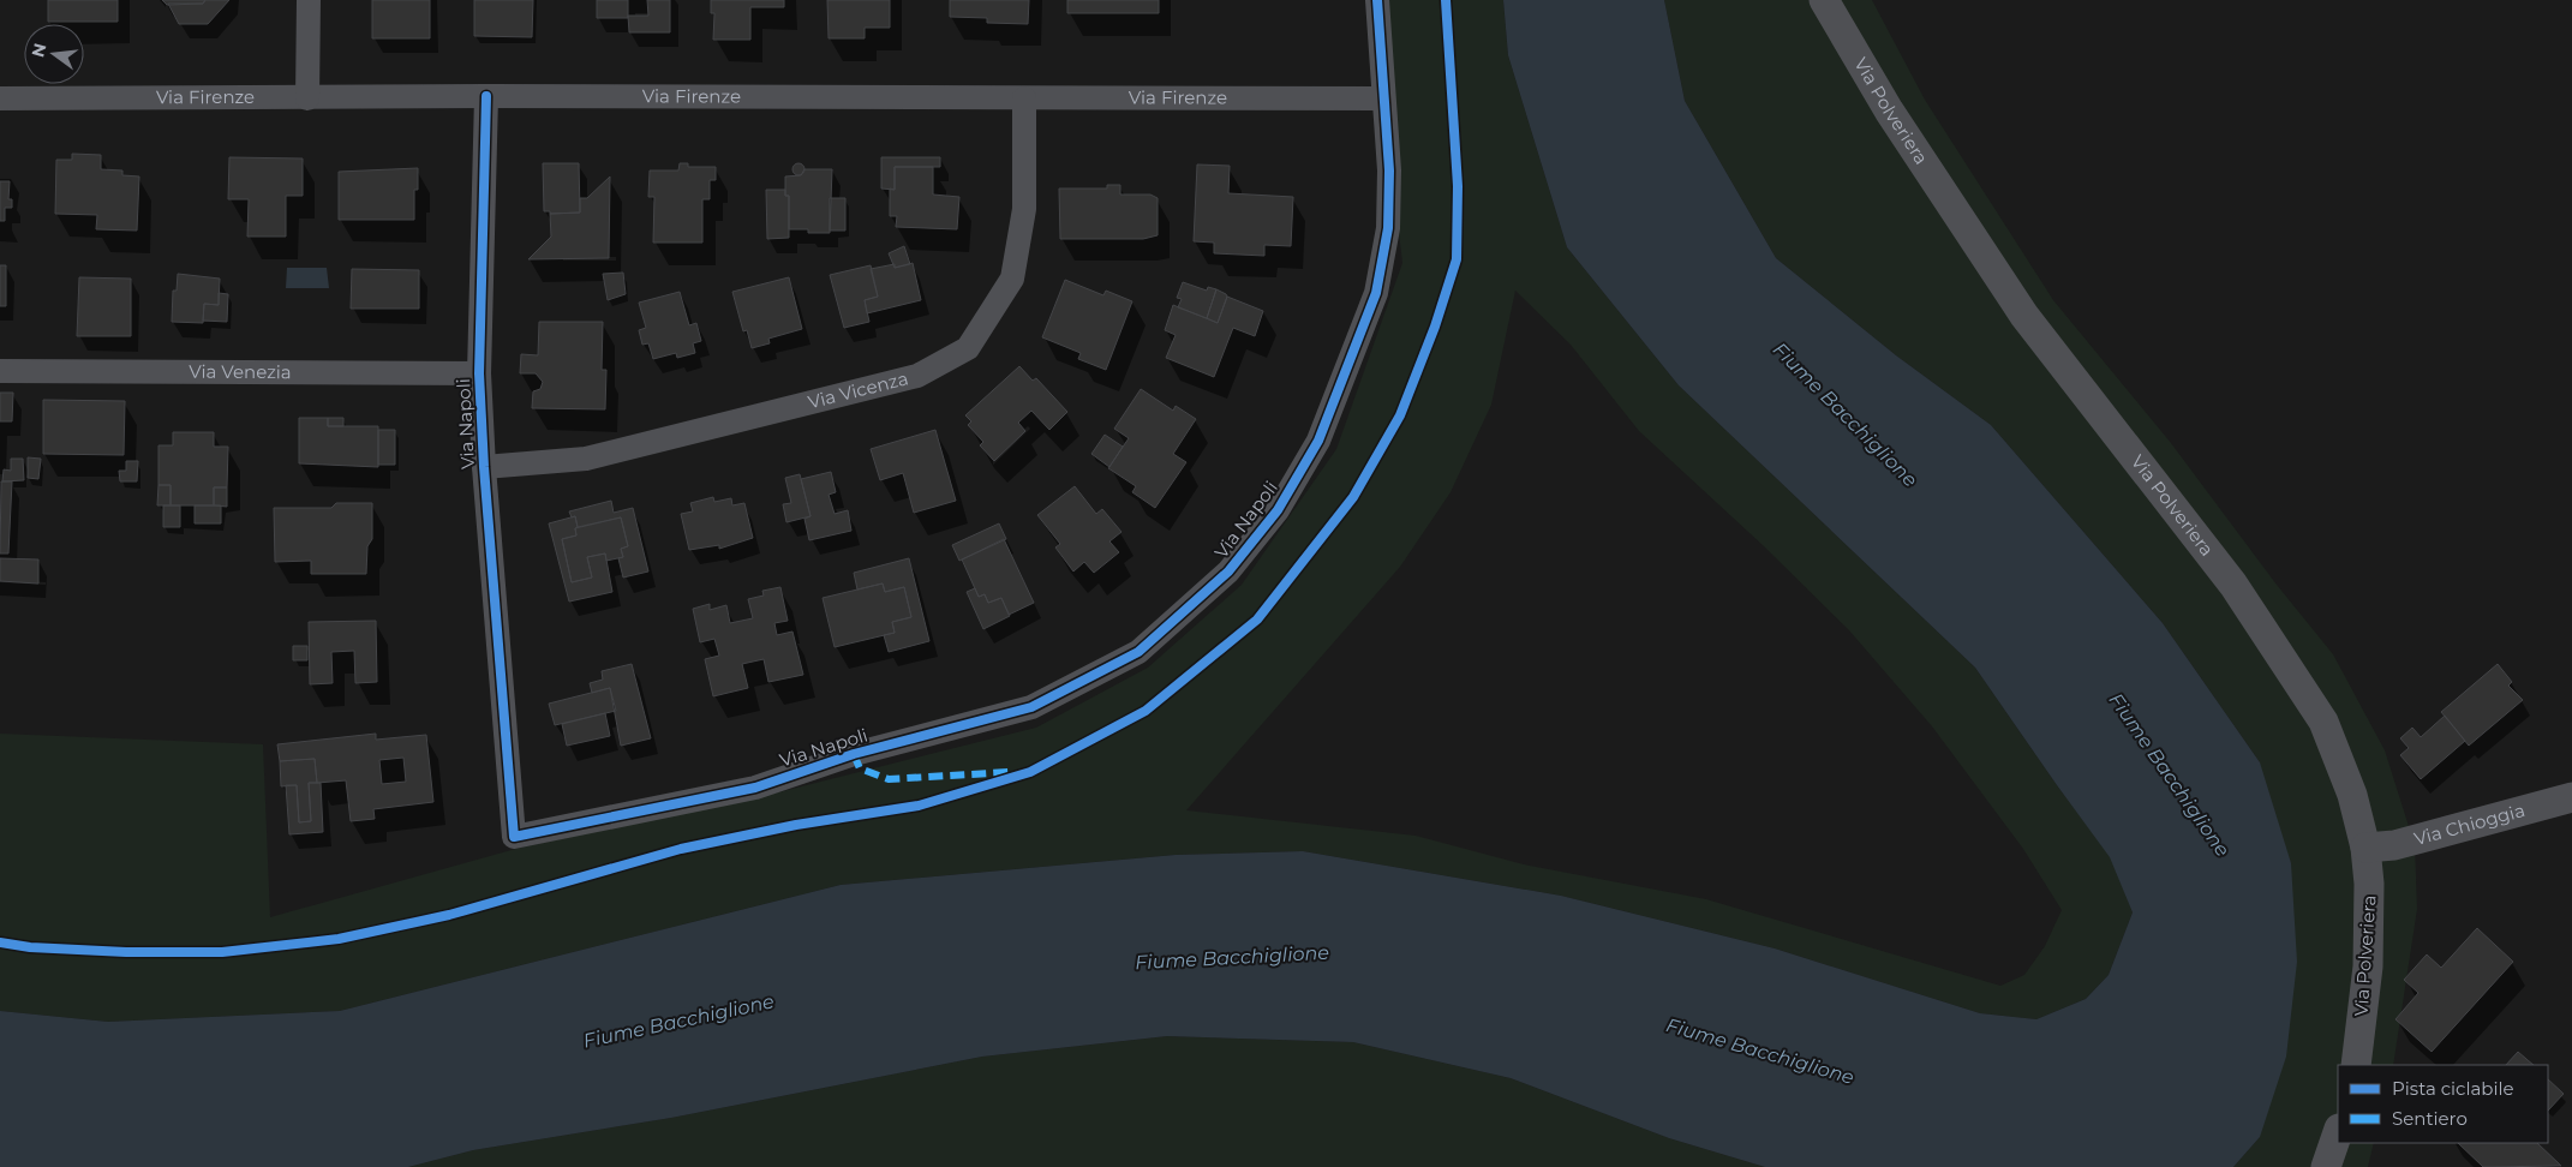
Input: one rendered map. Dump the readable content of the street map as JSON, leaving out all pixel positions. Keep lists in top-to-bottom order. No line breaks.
{"streets":{"street":["Via Firenze","Via Polveriera","Via Venezia","Via Vicenza","Via Napoli","Via Chioggia"]},"crossings":[["Via Firenze","Via Vicenza"],["Via Firenze","Via Napoli"],["Via Polveriera","Via Chioggia"],["Via Venezia","Via Napoli"],["Via Vicenza","Via Napoli"]],"water":["Fiume Bacchiglione"],"legend":["Pista ciclabile","Sentiero"],"north":"left"}
